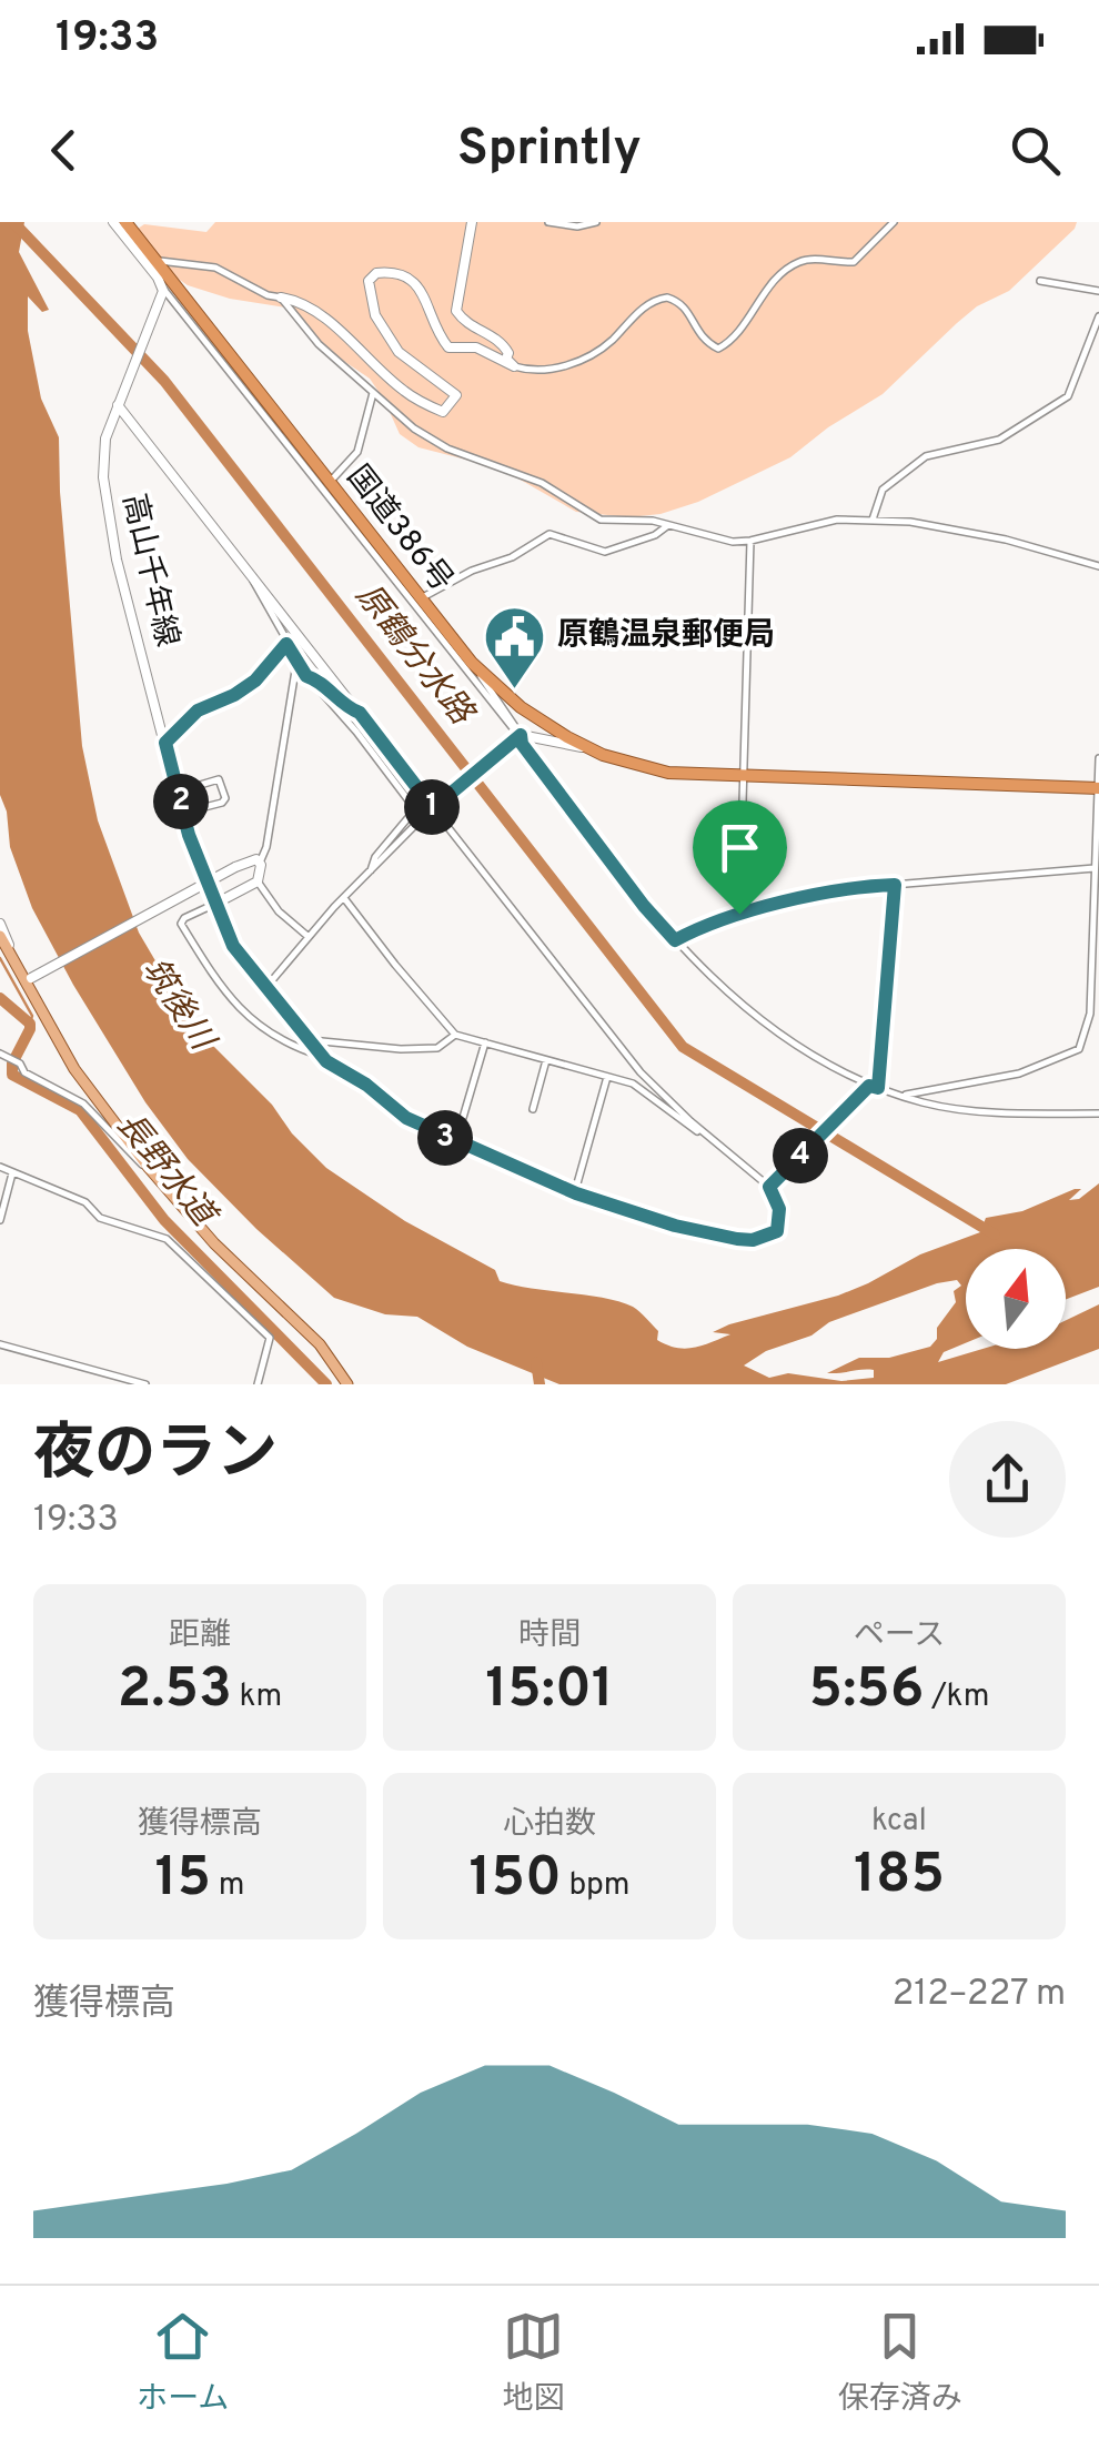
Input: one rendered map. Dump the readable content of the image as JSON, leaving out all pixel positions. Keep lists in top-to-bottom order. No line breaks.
{"streets":{"highway":["国道386号"],"street":["高山千年線"]},"water":["原鶴分水路","筑後川","長野水道"],"places":{"public building":["原鶴温泉郵便局"]},"north":"top","page":{"status":"19:33","header":"Sprintly","pins":["2","1","3","4"],"heading":["夜のラン","19:33"],"stats":[["距離","2.53 km"],["時間","15:01"],["ペース","5:56 /km"],["獲得標高","15 m"],["心拍数","150 bpm"],["kcal","185"]],"chart":["獲得標高","212–227 m"],"tabs":["ホーム","地図","保存済み"]}}
